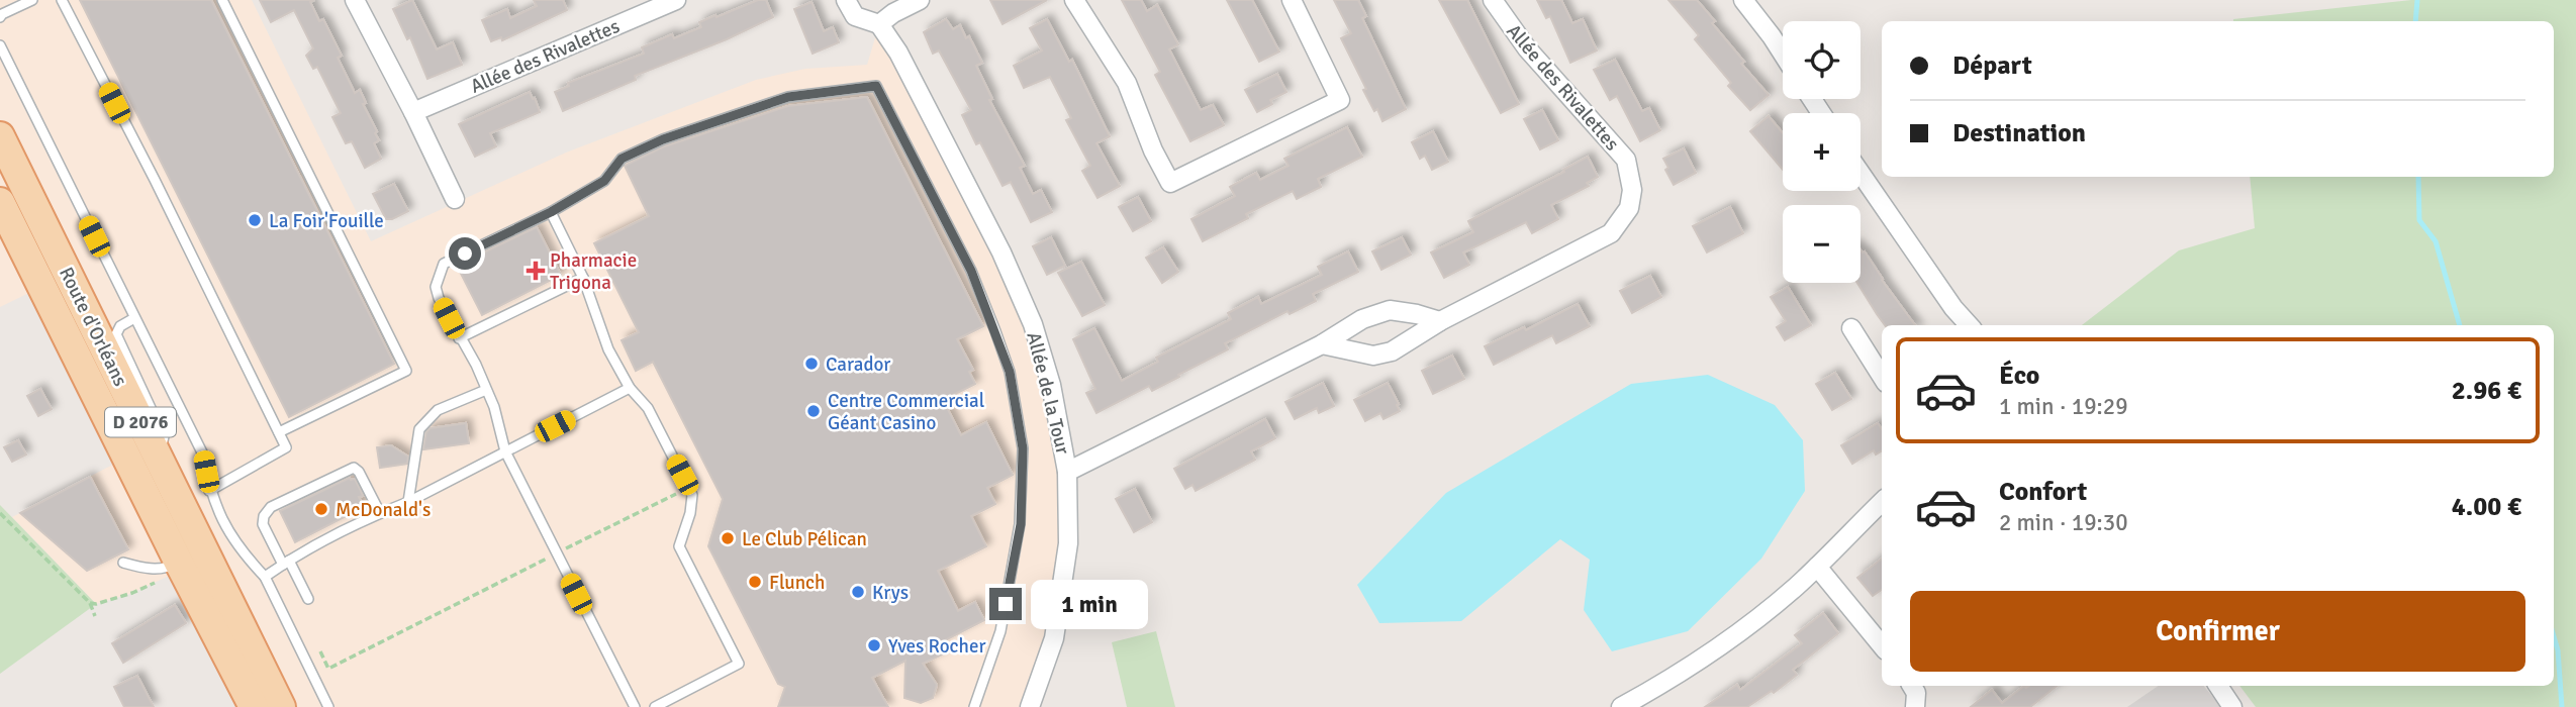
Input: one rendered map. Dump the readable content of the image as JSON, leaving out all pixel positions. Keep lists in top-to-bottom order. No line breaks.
{"streets":{"main road":["Route d'Orléans","D 2076"],"street":["Allée des Rivalettes","Allée de la Tour"]},"places":{"other":["La Foir'Fouille","Carador","Centre Commercial Géant Casino","McDonald's","Le Club Pélican","Flunch","Krys","Yves Rocher"],"health":["Pharmacie Trigona"]},"page":{"map_buttons":["+","−"],"banner":["Départ","Destination"],"list":[{"name":"Éco","note":"1 min · 19:29","value":"2.96 €"},{"name":"Confort","note":"2 min · 19:30","value":"4.00 €"}],"buttons":"Confirmer","bubble":"1 min"}}
